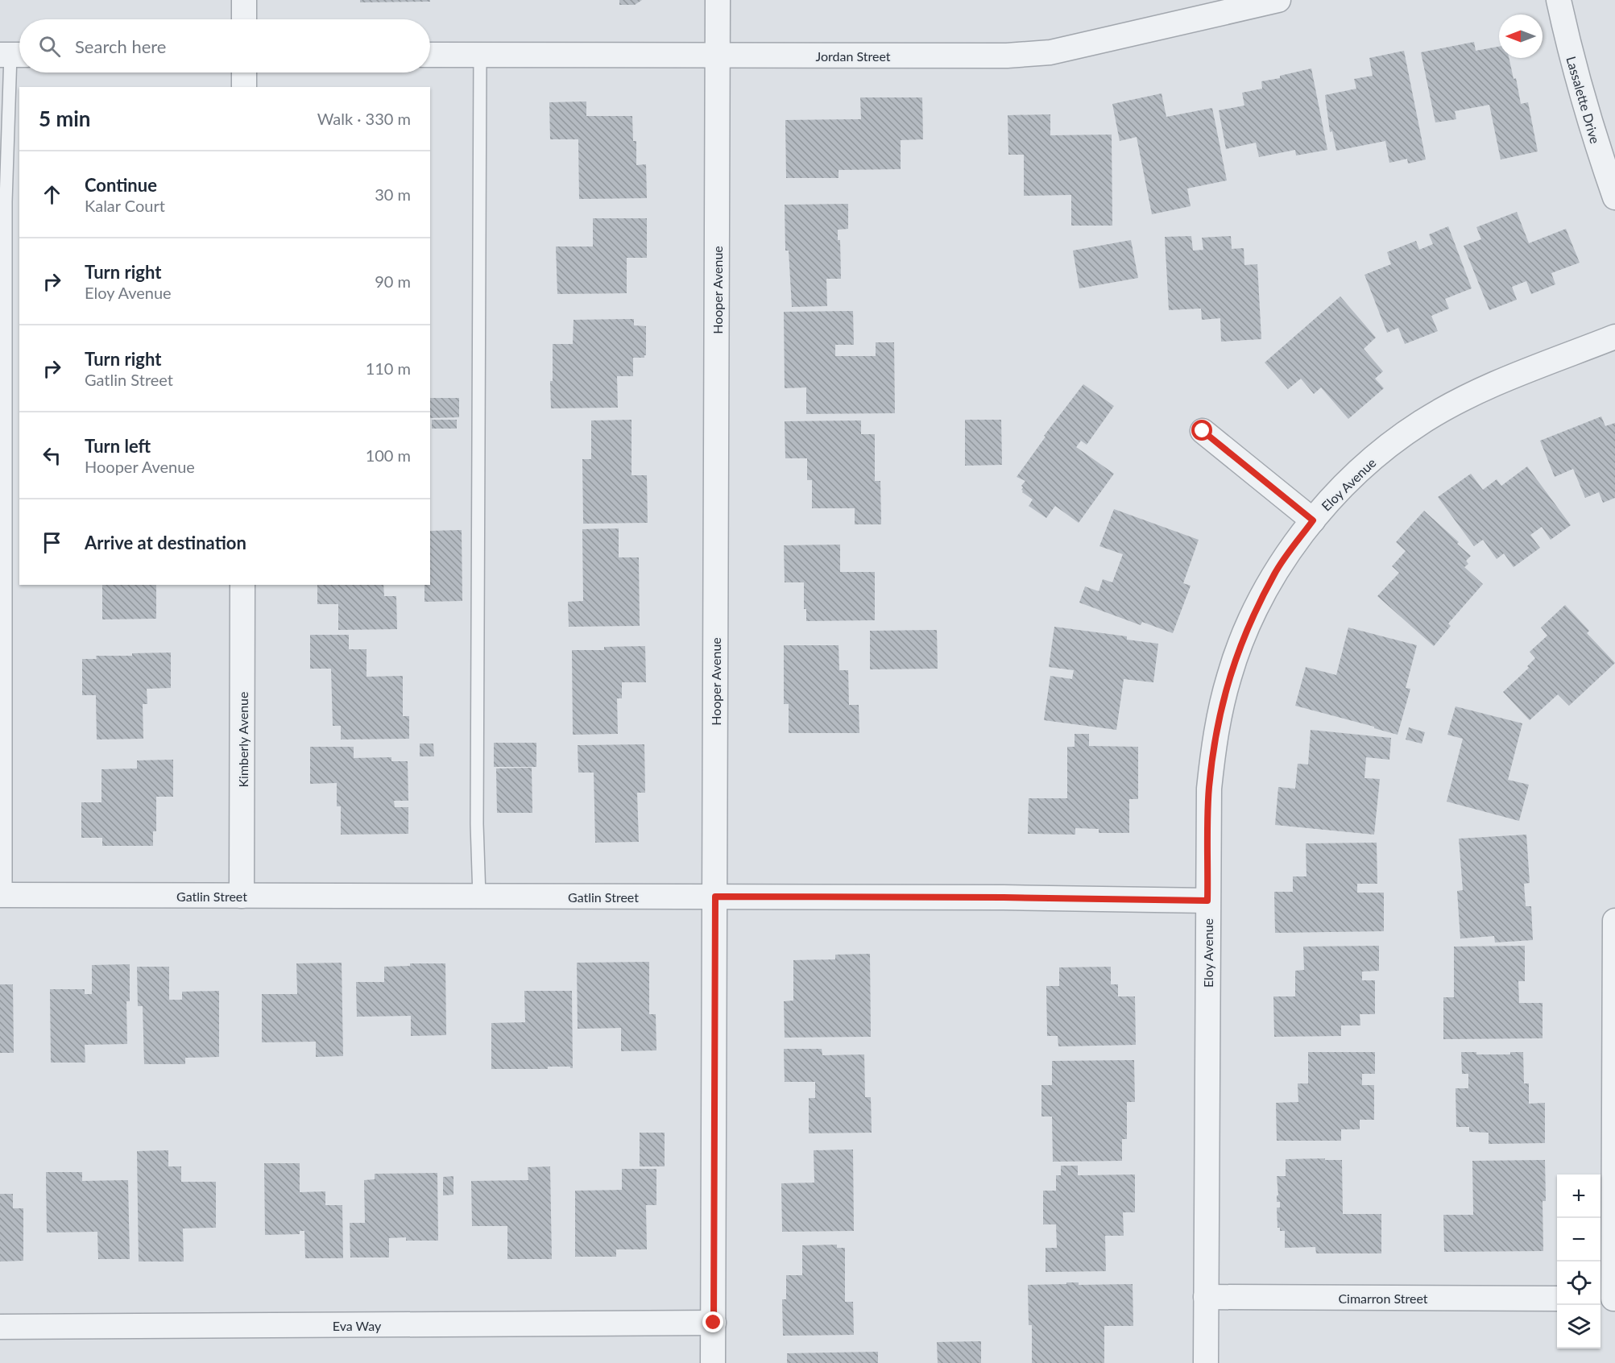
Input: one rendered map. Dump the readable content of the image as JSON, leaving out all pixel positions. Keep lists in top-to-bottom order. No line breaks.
{"streets":{"street":["Jordan Street","Lassalette Drive","Hooper Avenue","Eloy Avenue","Kimberly Avenue","Gatlin Street","Cimarron Street","Eva Way"]},"crossings":[["Jordan Street","Hooper Avenue"],["Hooper Avenue","Gatlin Street"],["Hooper Avenue","Eva Way"],["Eloy Avenue","Gatlin Street"],["Eloy Avenue","Cimarron Street"],["Kimberly Avenue","Gatlin Street"]],"north":"left","page":{"search":"Search here","heading":["5 min","Walk · 330 m"],"list":[["Continue","Kalar Court","30 m"],["Turn right","Eloy Avenue","90 m"],["Turn right","Gatlin Street","110 m"],["Turn left","Hooper Avenue","100 m"],"Arrive at destination"],"map_buttons":["+","−"]}}
